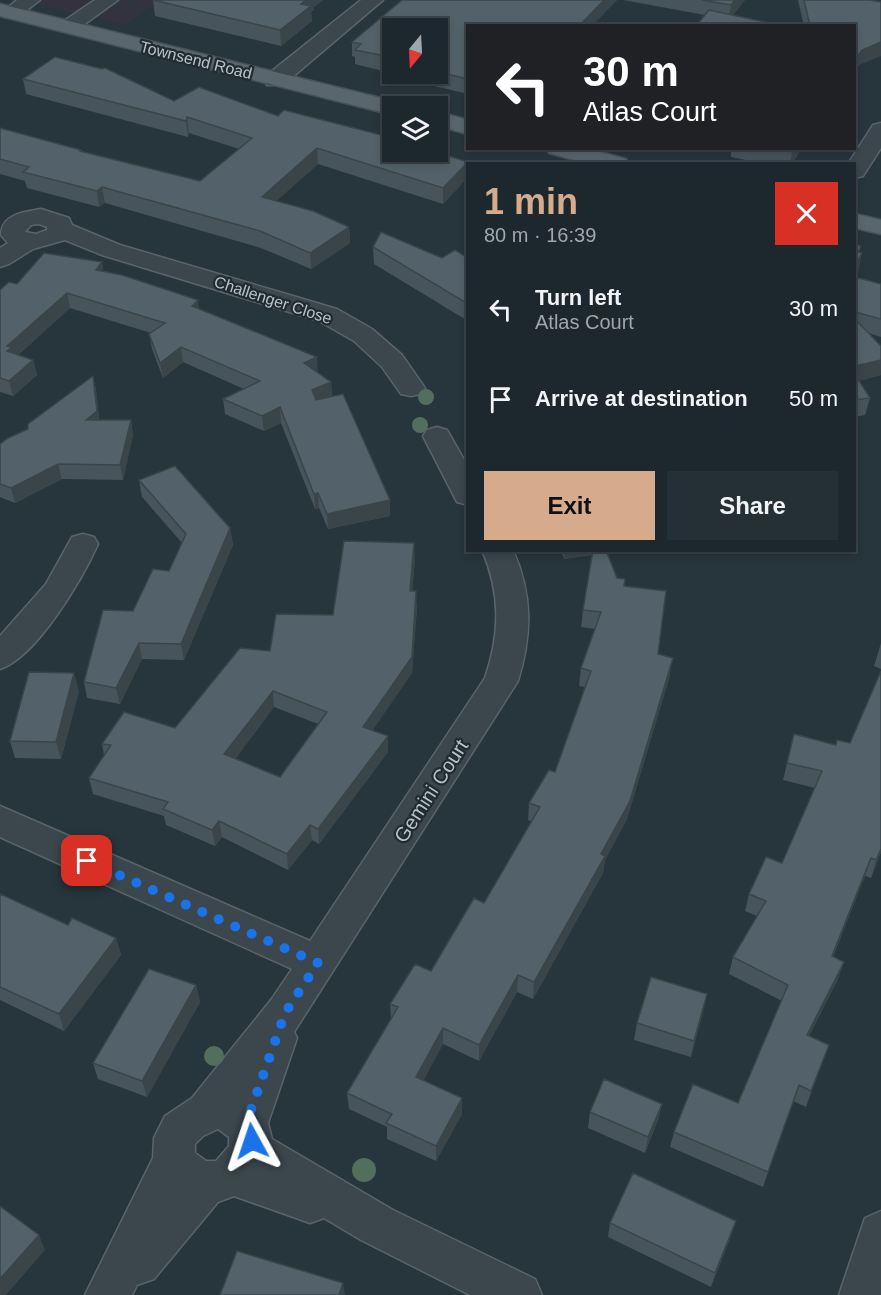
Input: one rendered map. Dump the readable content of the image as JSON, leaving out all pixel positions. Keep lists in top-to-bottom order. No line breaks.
{"streets":{"main road":["Townsend Road"],"street":["Challenger Close","Gemini Court"]},"north":"bottom","page":{"turn":["30 m","Atlas Court"],"heading":["1 min","80 m · 16:39"],"list":[{"name":"Turn left","note":"Atlas Court","value":"30 m"},{"name":"Arrive at destination","value":"50 m"}],"buttons":["Exit","Share"]}}
